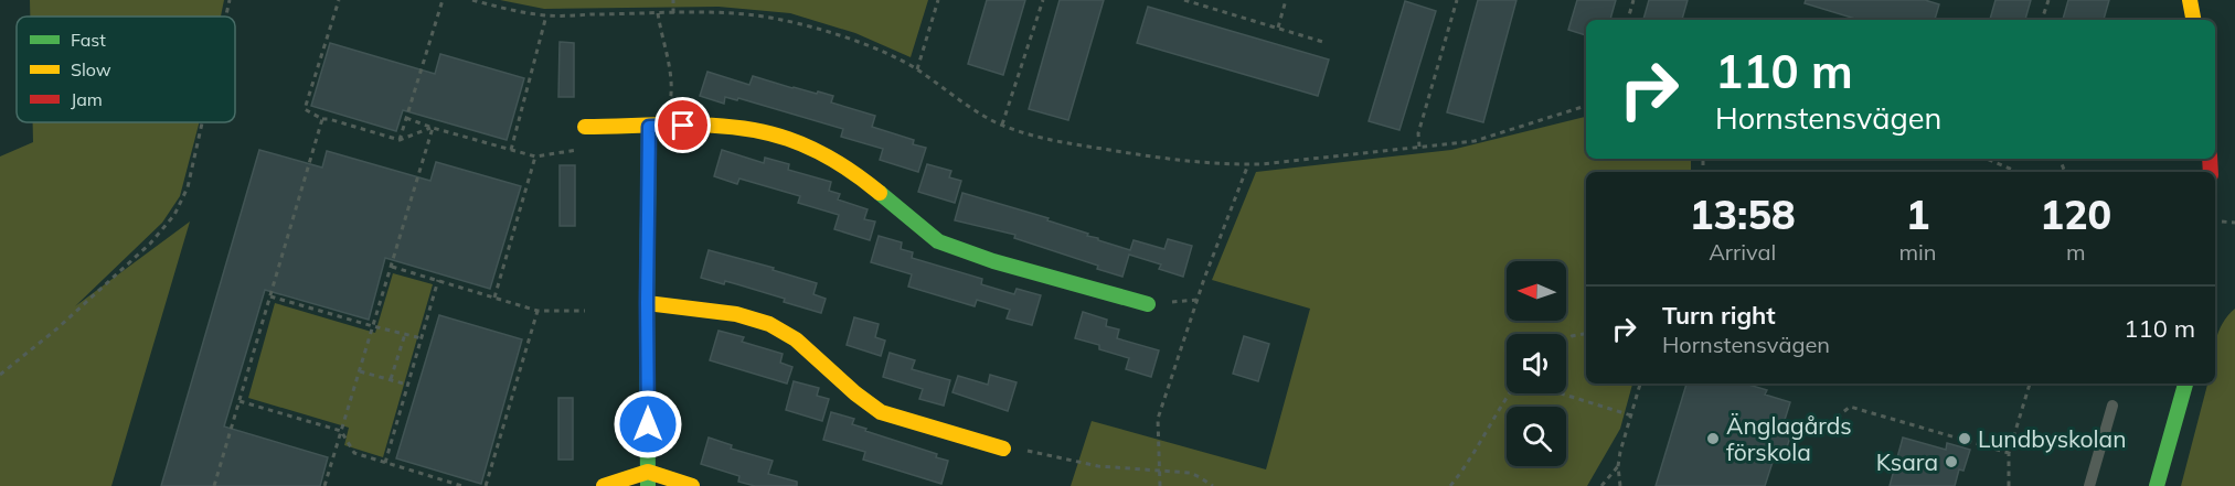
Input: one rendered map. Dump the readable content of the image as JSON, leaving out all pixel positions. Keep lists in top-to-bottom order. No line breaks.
{"places":["Änglagårds förskola","Lundbyskolan","Ksara"],"legend":["Fast","Slow","Jam"],"north":"left","page":{"turn":["110 m","Hornstensvägen"],"eta":["13:58","Arrival","1","min","120","m"],"list":[{"name":"Turn right","note":"Hornstensvägen","value":"110 m"}]}}
